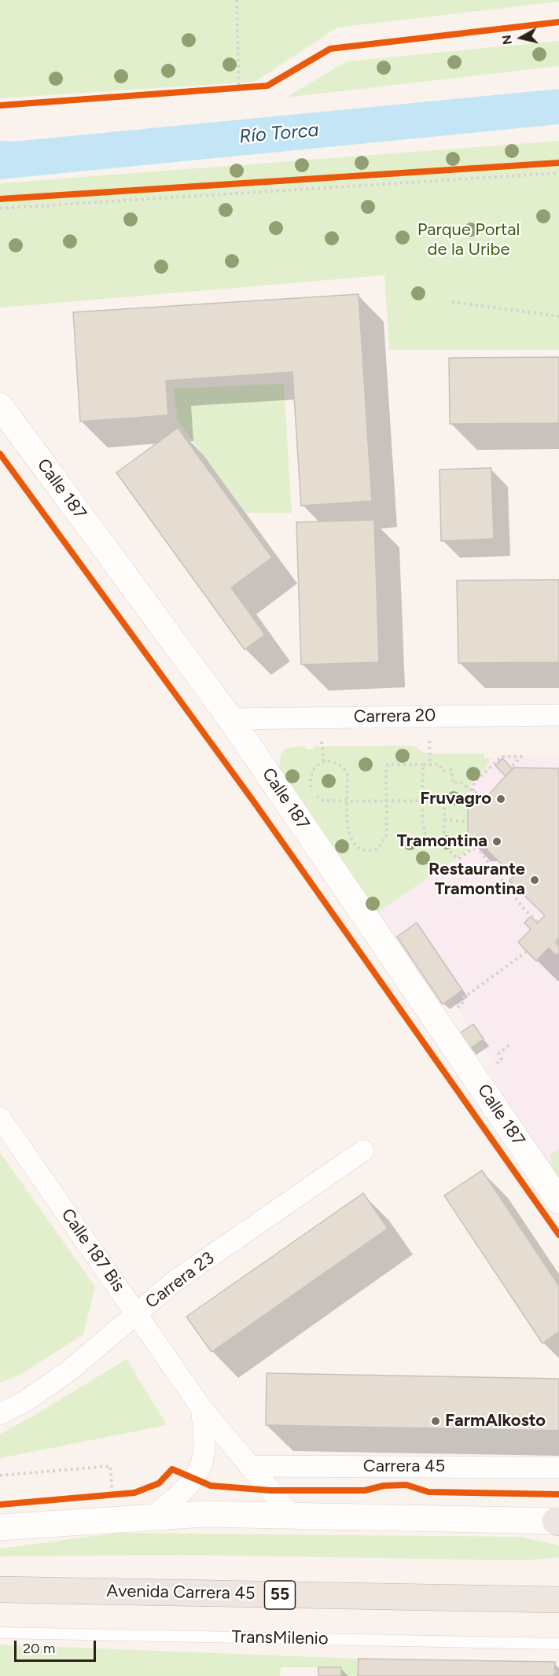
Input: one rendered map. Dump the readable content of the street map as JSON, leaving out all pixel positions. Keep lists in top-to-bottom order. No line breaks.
{"streets":{"highway":["Avenida Carrera 45","55"],"street":["Calle 187","Carrera 20","Calle 187 Bis","Carrera 23","Carrera 45"],"lane":["TransMilenio"]},"crossings":[["Calle 187","Carrera 20"],["Calle 187 Bis","Carrera 23"],["Calle 187 Bis","Carrera 45"]],"water":["Río Torca"],"parks":["Parque Portal de la Uribe"],"places":["Fruvagro","Tramontina","Restaurante Tramontina","FarmAlkosto"],"scale_bar":"20 m","north":"left"}
